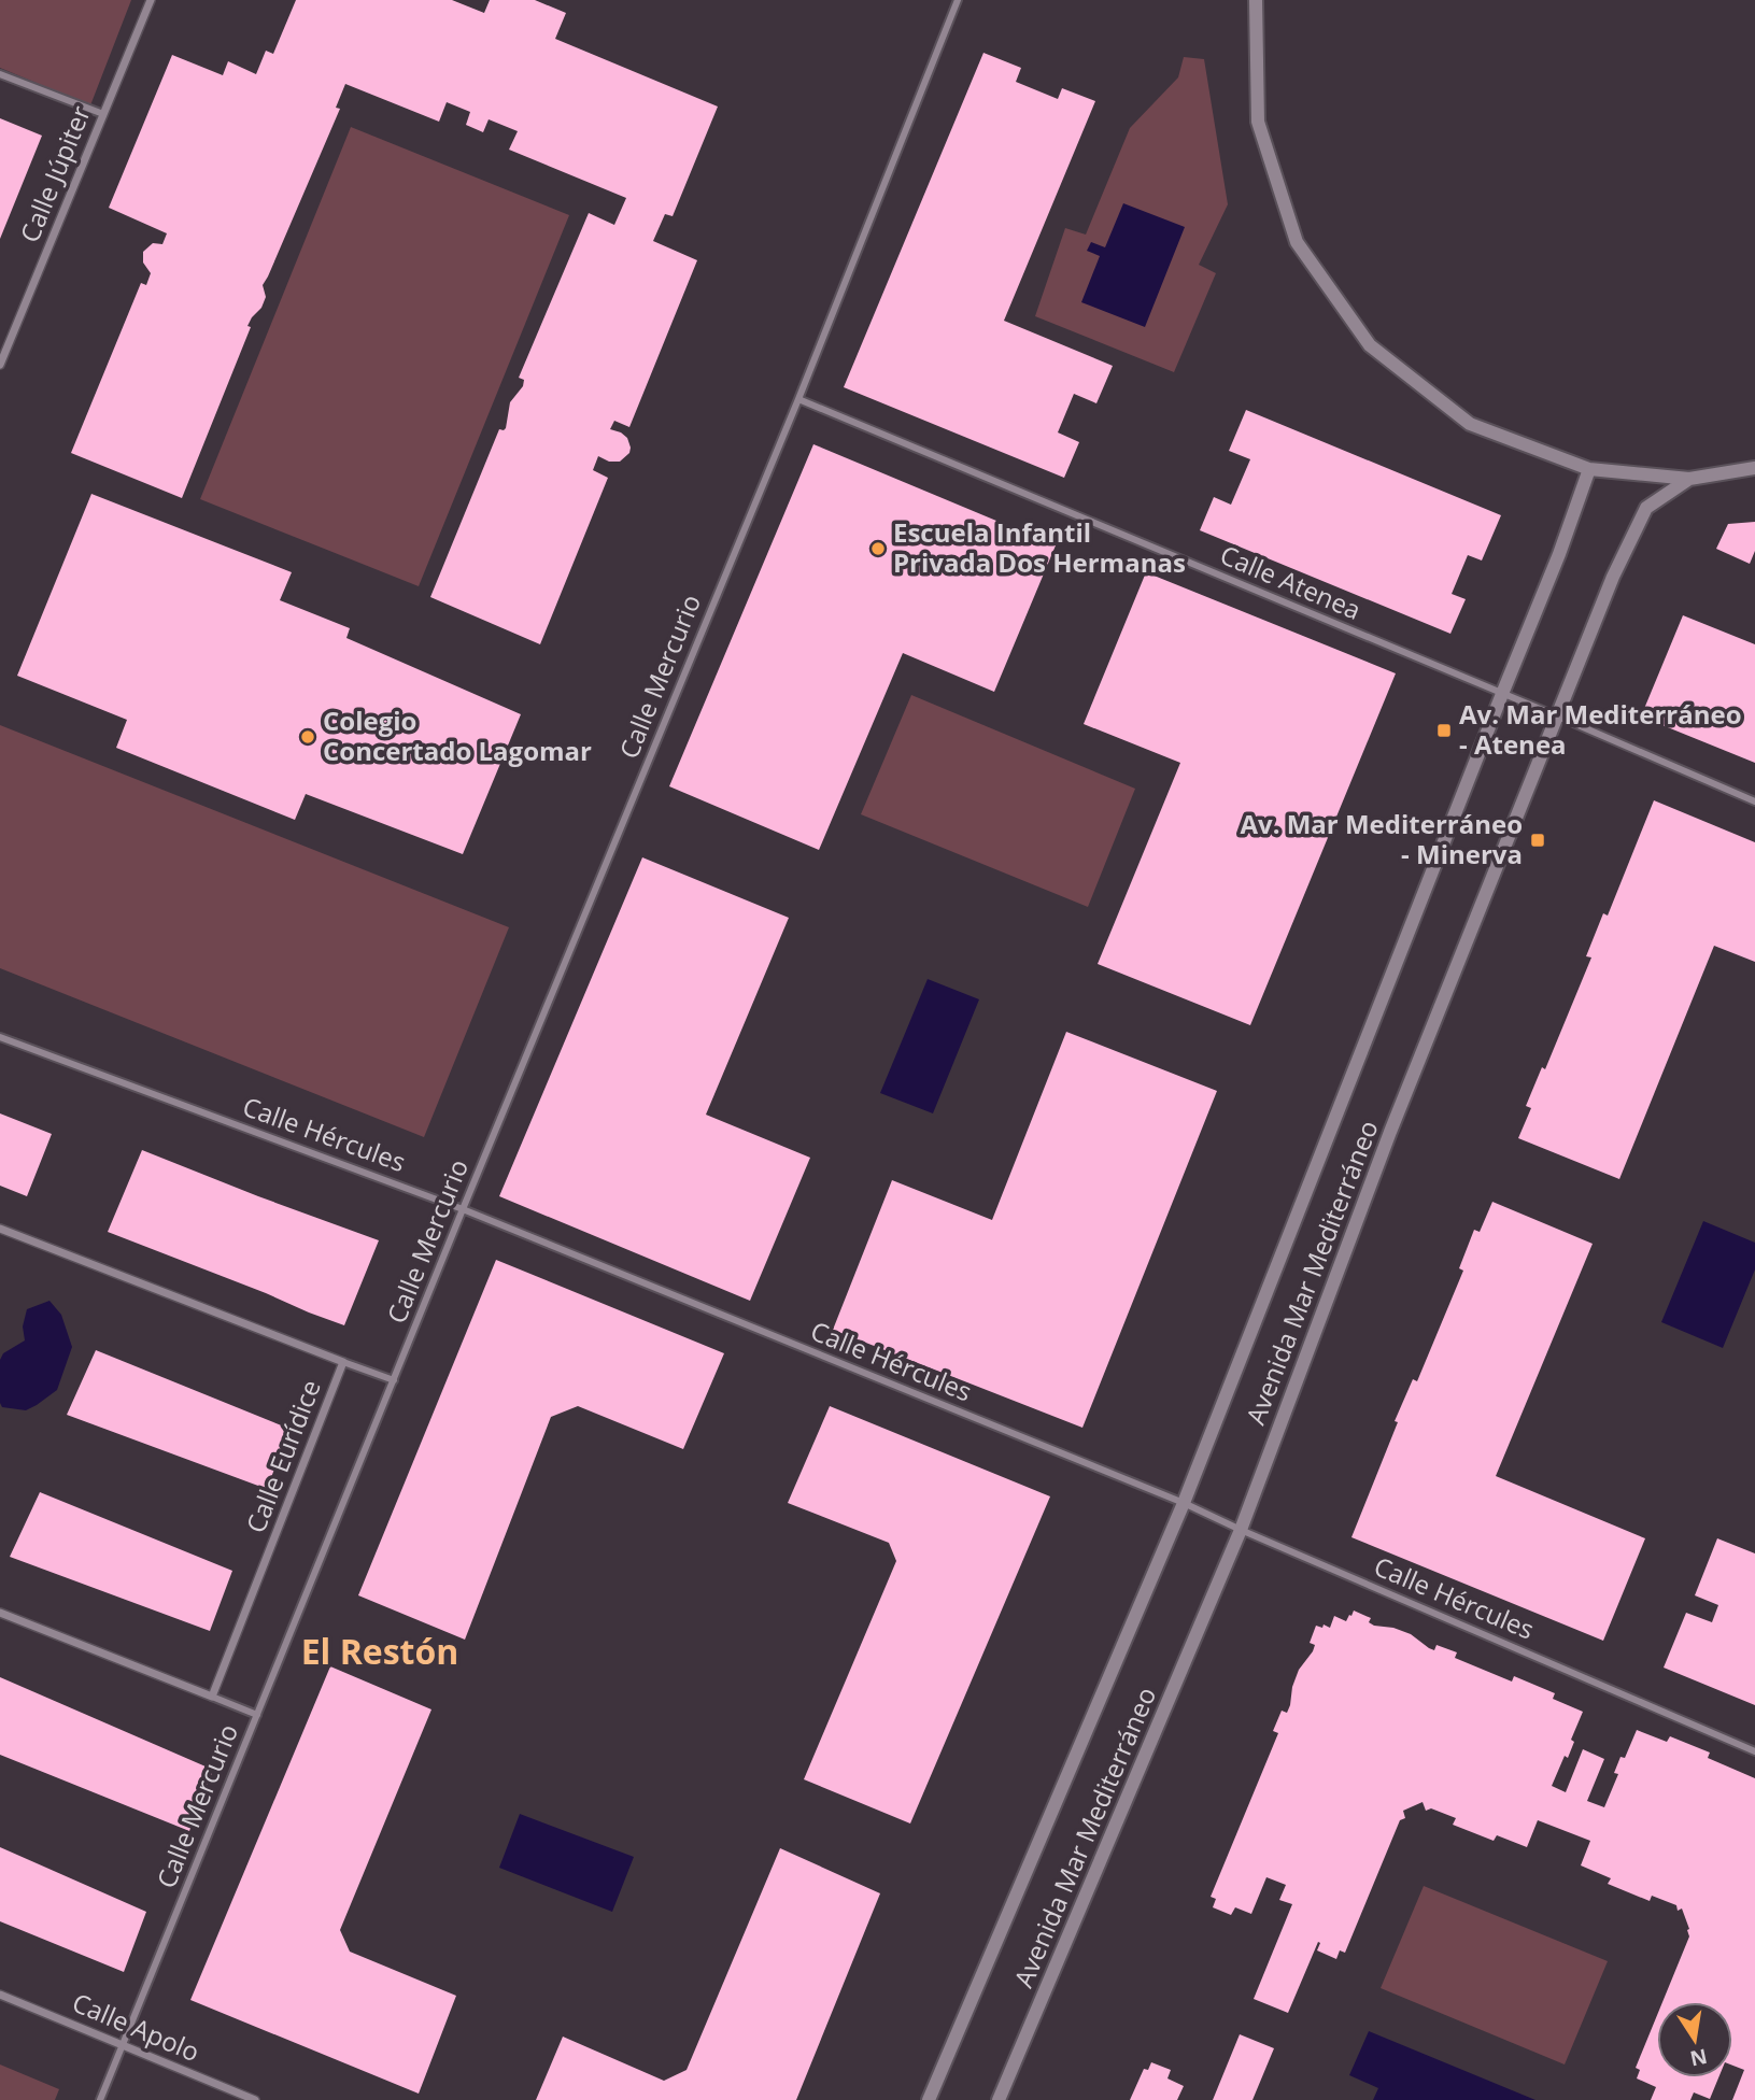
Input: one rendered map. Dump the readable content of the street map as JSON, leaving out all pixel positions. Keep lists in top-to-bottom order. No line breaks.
{"streets":{"street":["Calle Júpiter","Calle Atenea","Calle Mercurio","Calle Hércules","Avenida Mar Mediterráneo","Calle Eurídice","Calle Apolo"]},"crossings":[["Calle Atenea","Calle Mercurio"],["Calle Atenea","Avenida Mar Mediterráneo"],["Calle Mercurio","Calle Hércules"],["Calle Mercurio","Calle Apolo"],["Calle Hércules","Avenida Mar Mediterráneo"]],"districts":["El Restón"],"places":{"other":["Escuela Infantil Privada Dos Hermanas","Colegio Concertado Lagomar"],"transit":["Av. Mar Mediterráneo - Atenea","Av. Mar Mediterráneo - Minerva"]},"north":"bottom"}
